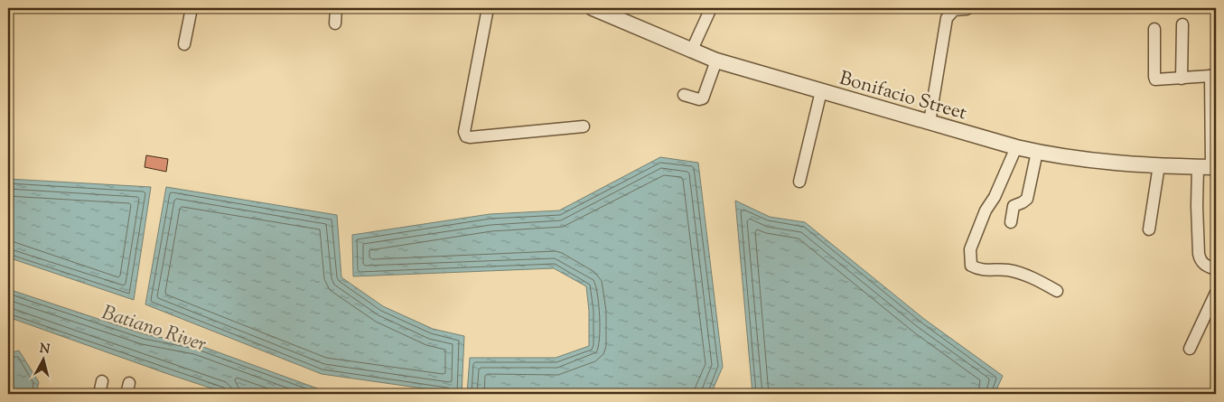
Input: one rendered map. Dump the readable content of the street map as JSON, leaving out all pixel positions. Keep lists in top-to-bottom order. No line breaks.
{"streets":{"street":["Bonifacio Street"]},"water":["Batiano River"],"north":"top"}
